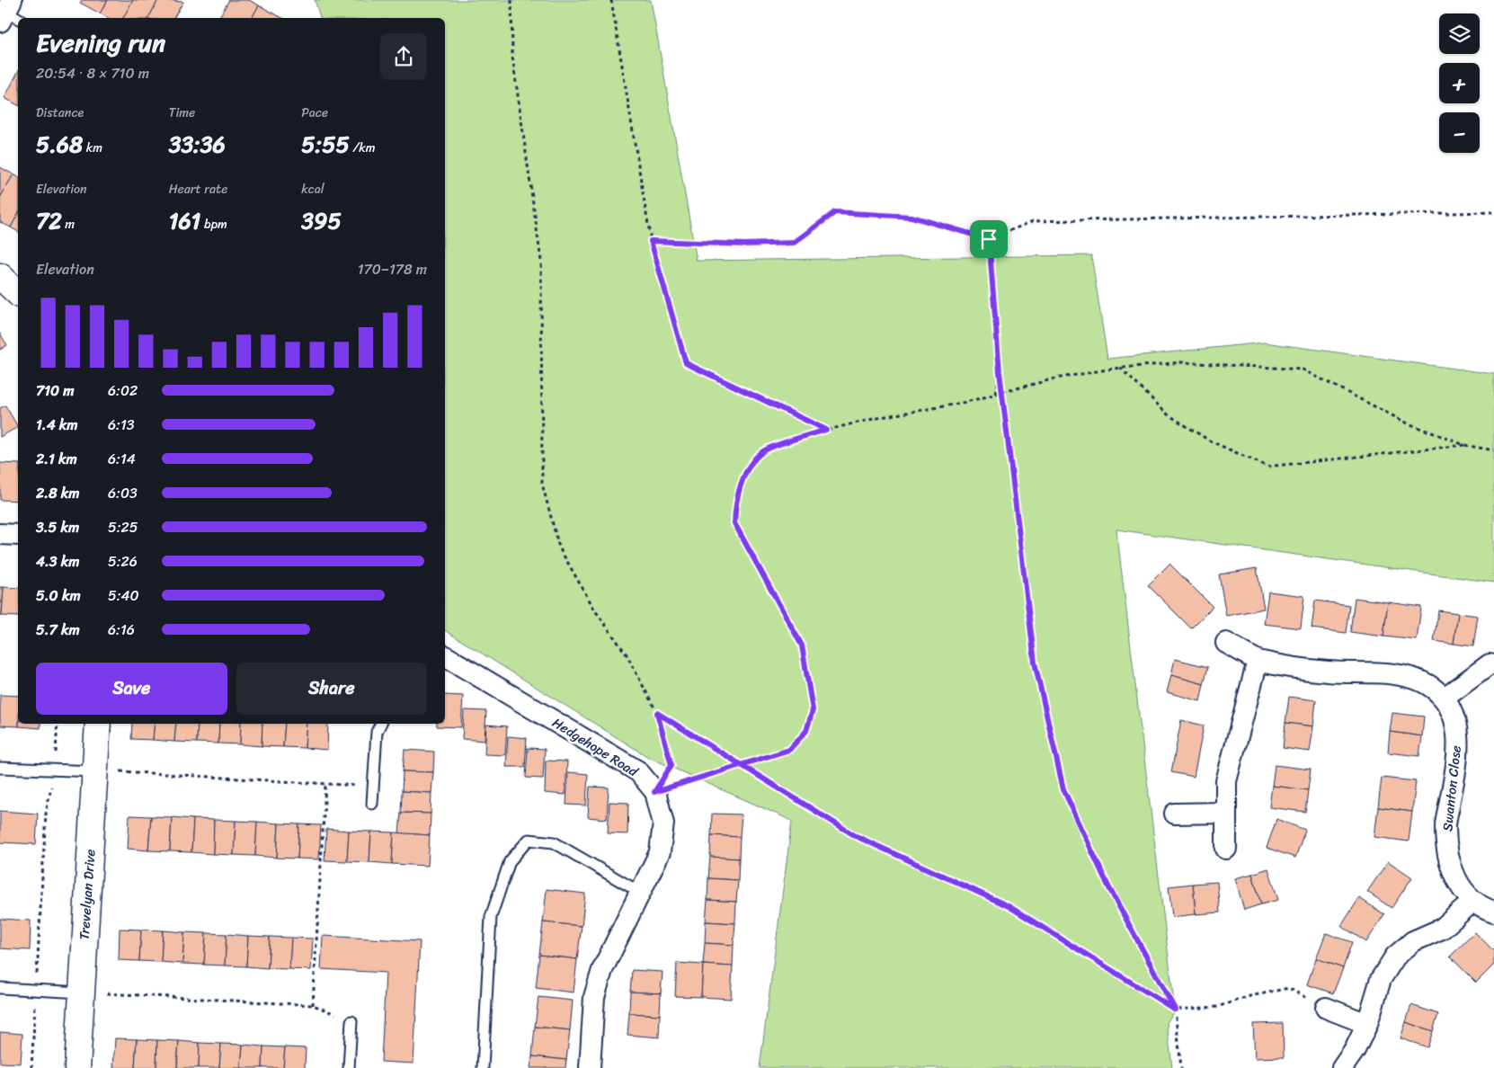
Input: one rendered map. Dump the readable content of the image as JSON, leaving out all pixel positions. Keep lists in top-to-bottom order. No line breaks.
{"streets":{"street":["Hedgehope Road","Swanton Close","Trevelyan Drive"]},"page":{"map_buttons":["+","−"],"heading":["Evening run","20:54 · 8 × 710 m"],"stats":[["Distance","5.68 km"],["Time","33:36"],["Pace","5:55 /km"],["Elevation","72 m"],["Heart rate","161 bpm"],["kcal","395"]],"chart":["Elevation","170–178 m"],"list":[{"name":"710 m","note":"6:02"},{"name":"1.4 km","note":"6:13"},{"name":"2.1 km","note":"6:14"},{"name":"2.8 km","note":"6:03"},{"name":"3.5 km","note":"5:25"},{"name":"4.3 km","note":"5:26"},{"name":"5.0 km","note":"5:40"},{"name":"5.7 km","note":"6:16"}],"buttons":["Save","Share"]}}
